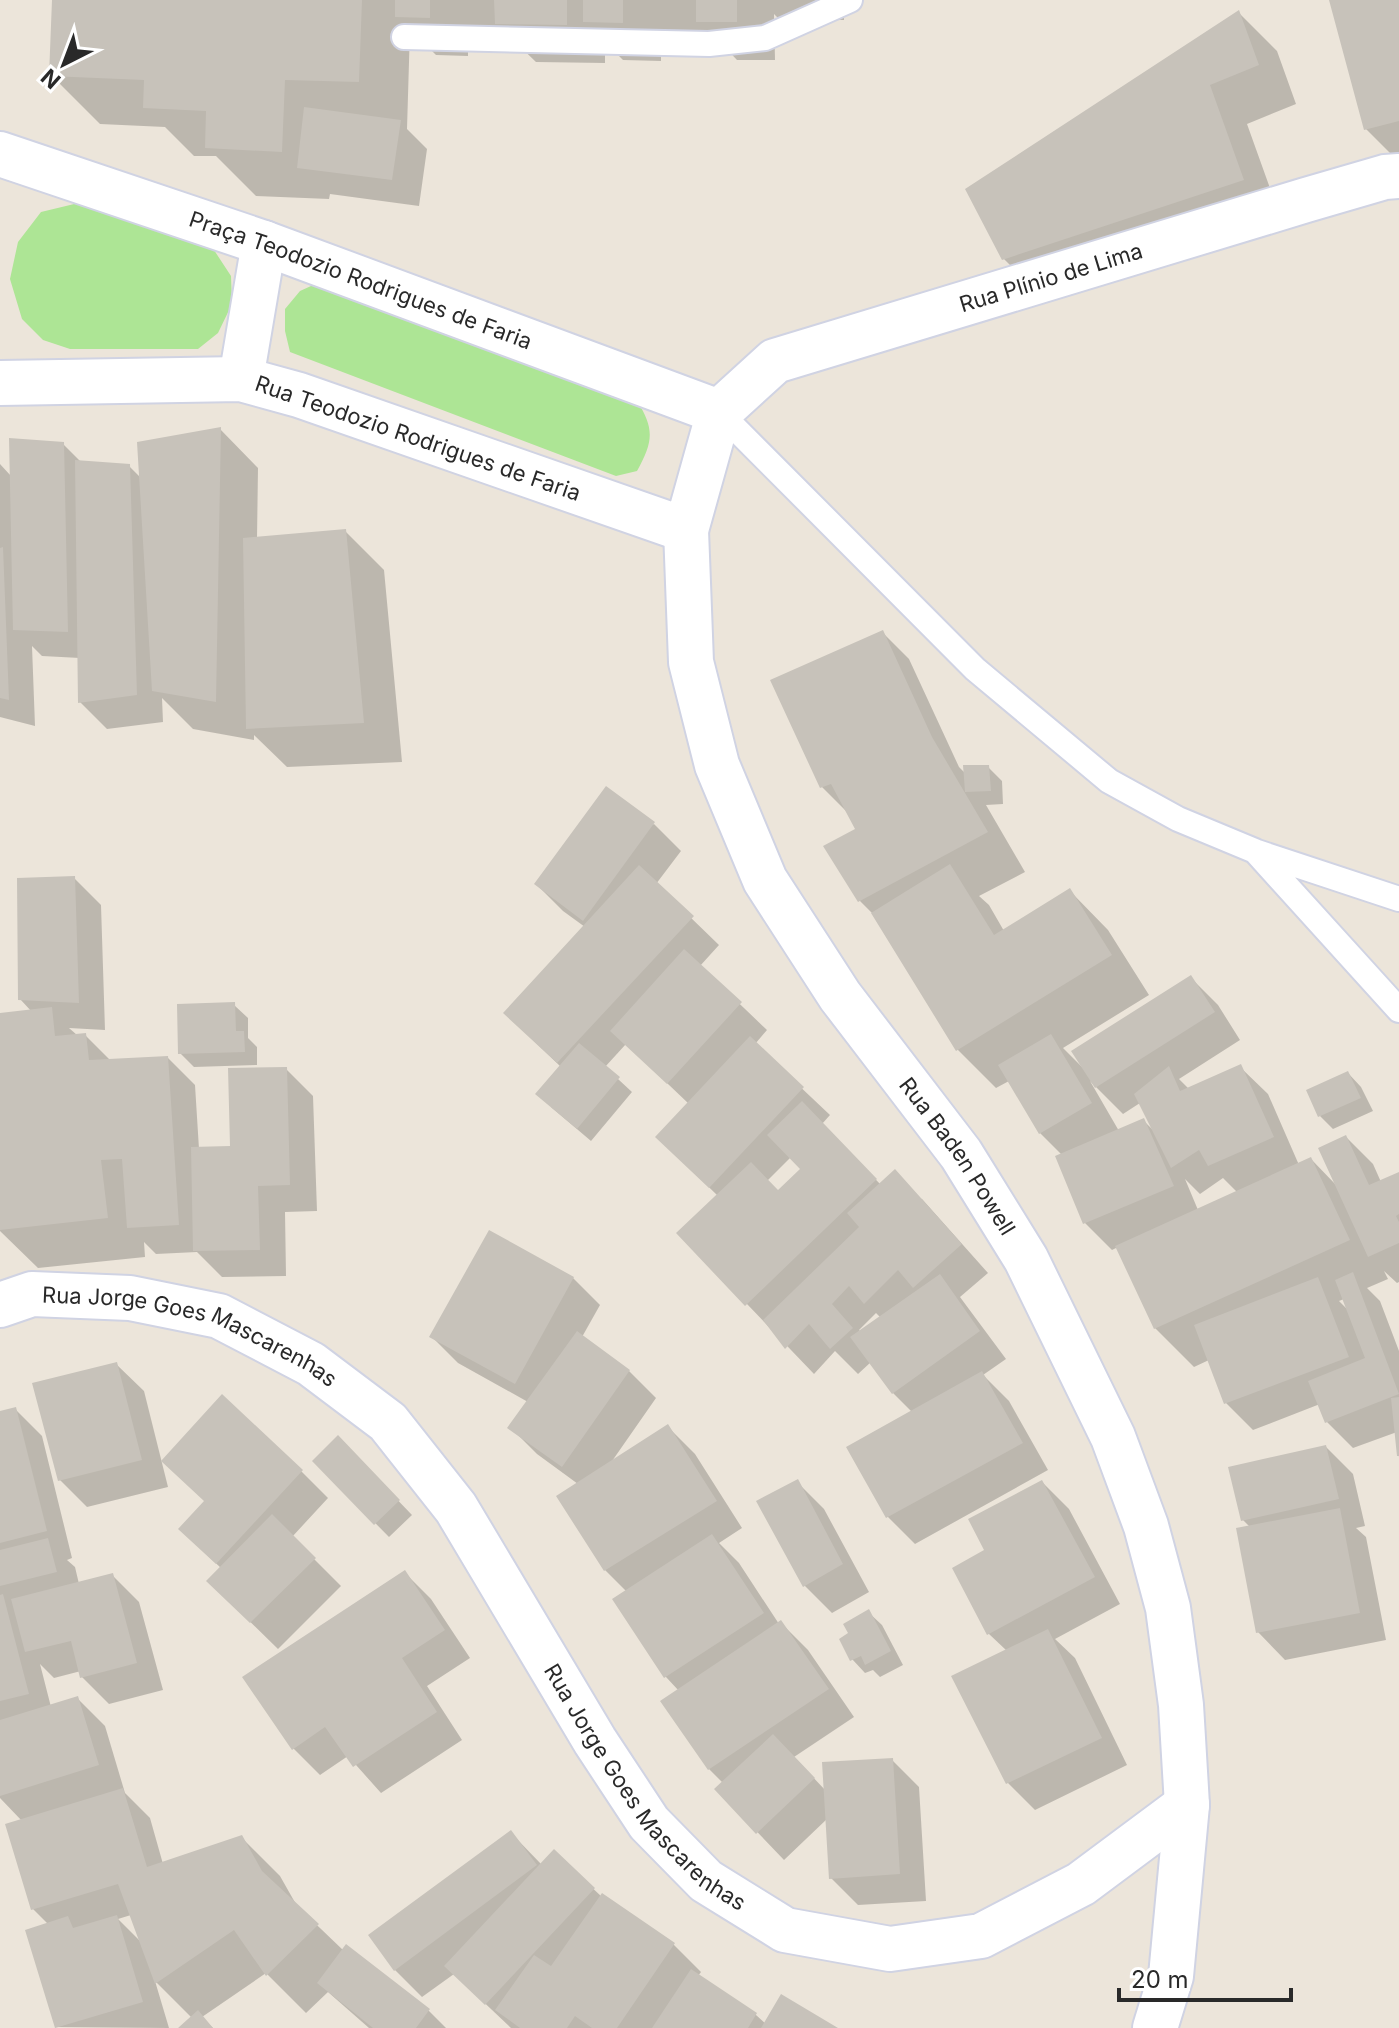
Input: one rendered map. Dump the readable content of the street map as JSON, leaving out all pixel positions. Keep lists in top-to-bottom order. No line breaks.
{"streets":{"street":["Rua Plínio de Lima","Praça Teodozio Rodrigues de Faria","Rua Teodozio Rodrigues de Faria","Rua Baden Powell","Rua Jorge Goes Mascarenhas"]},"crossings":[["Rua Plínio de Lima","Praça Teodozio Rodrigues de Faria"],["Rua Plínio de Lima","Rua Baden Powell"],["Praça Teodozio Rodrigues de Faria","Rua Baden Powell"],["Rua Teodozio Rodrigues de Faria","Rua Baden Powell"],["Rua Baden Powell","Rua Jorge Goes Mascarenhas"]],"scale_bar":"20 m","north":"bottom left"}
